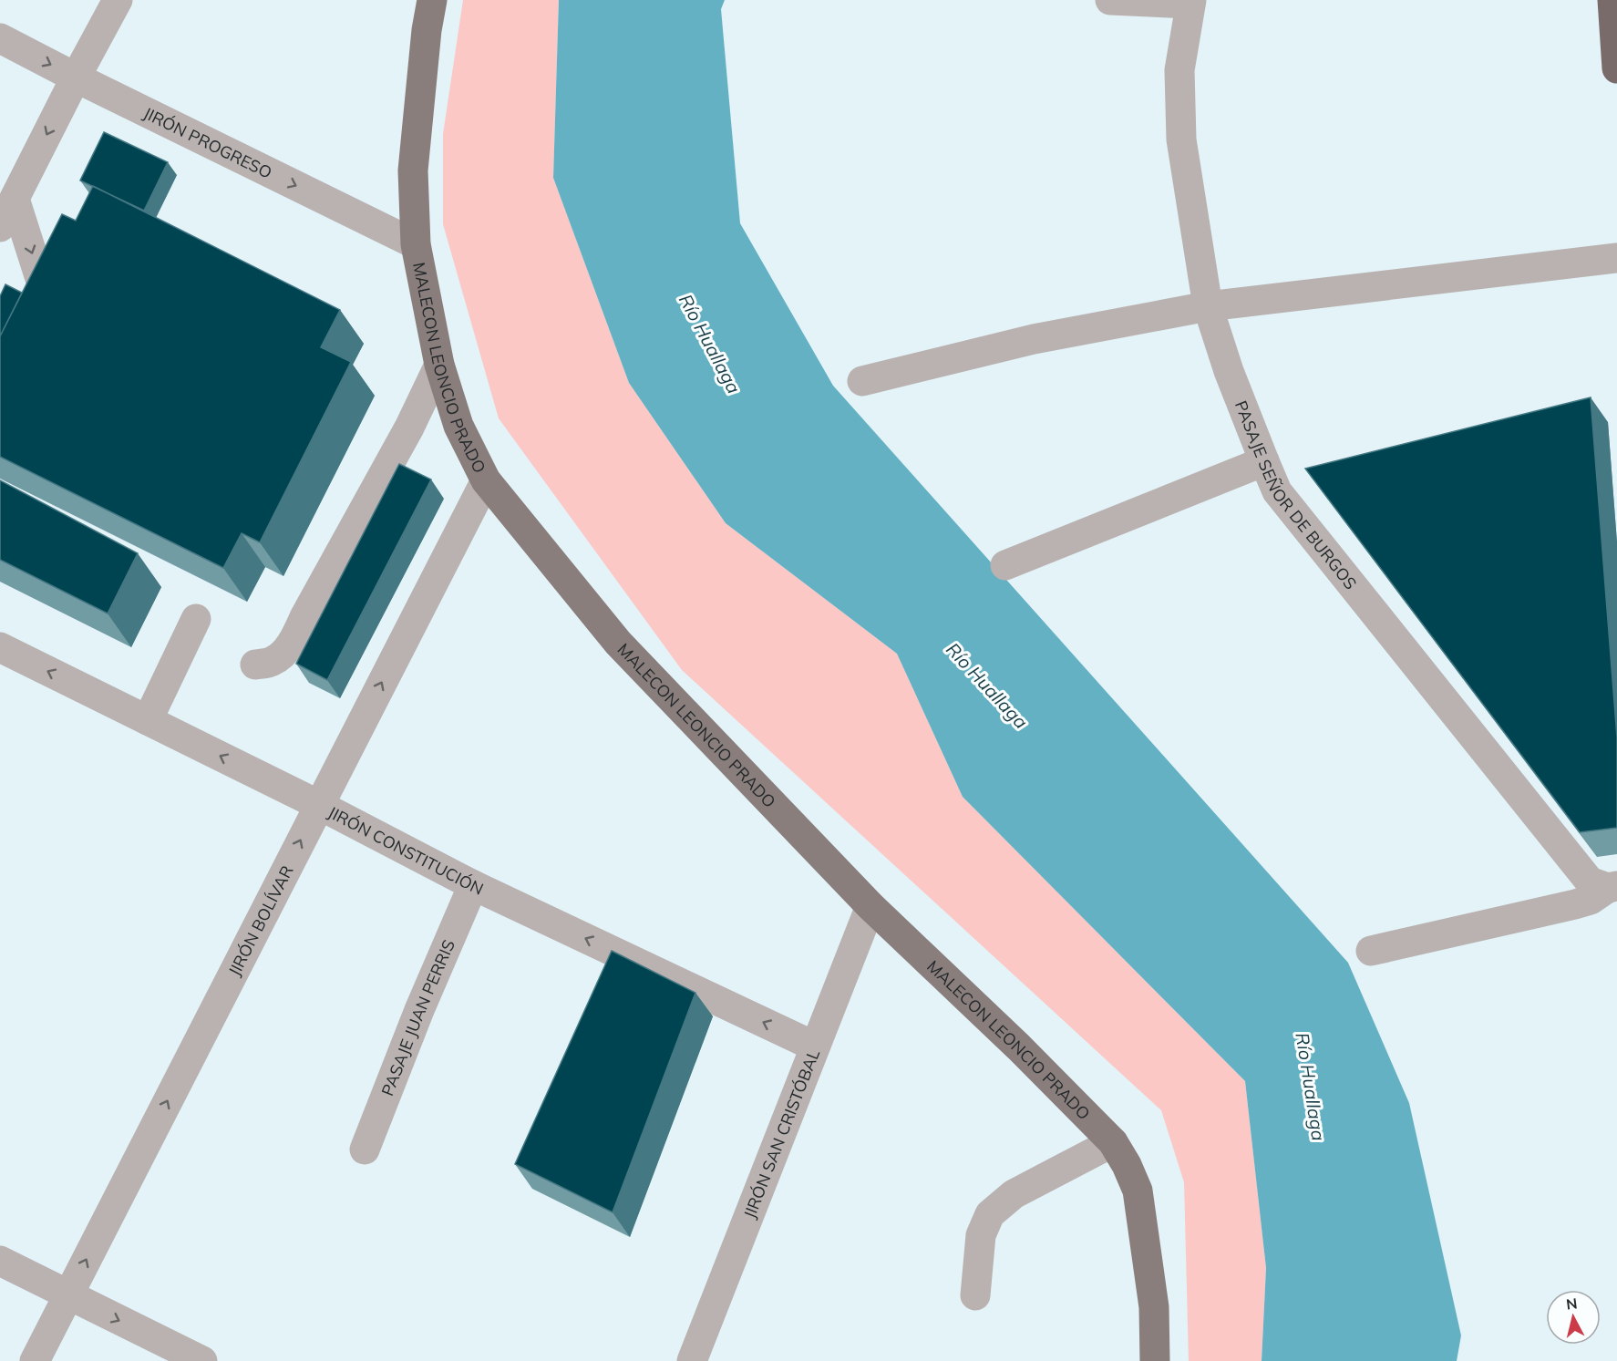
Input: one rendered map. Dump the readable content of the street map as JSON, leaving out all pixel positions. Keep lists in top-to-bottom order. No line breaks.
{"streets":{"main road":["MALECON LEONCIO PRADO"],"street":["JIRÓN PROGRESO","PASAJE SEÑOR DE BURGOS","JIRÓN CONSTITUCIÓN","JIRÓN BOLÍVAR","PASAJE JUAN PERRIS","JIRÓN SAN CRISTÓBAL"]},"crossings":[["JIRÓN PROGRESO","MALECON LEONCIO PRADO"],["MALECON LEONCIO PRADO","JIRÓN BOLÍVAR"],["MALECON LEONCIO PRADO","JIRÓN SAN CRISTÓBAL"],["JIRÓN CONSTITUCIÓN","JIRÓN BOLÍVAR"],["JIRÓN CONSTITUCIÓN","PASAJE JUAN PERRIS"],["JIRÓN CONSTITUCIÓN","JIRÓN SAN CRISTÓBAL"]],"one_way":["JIRÓN PROGRESO","JIRÓN CONSTITUCIÓN"],"water":["Río Huallaga"],"north":"top"}
